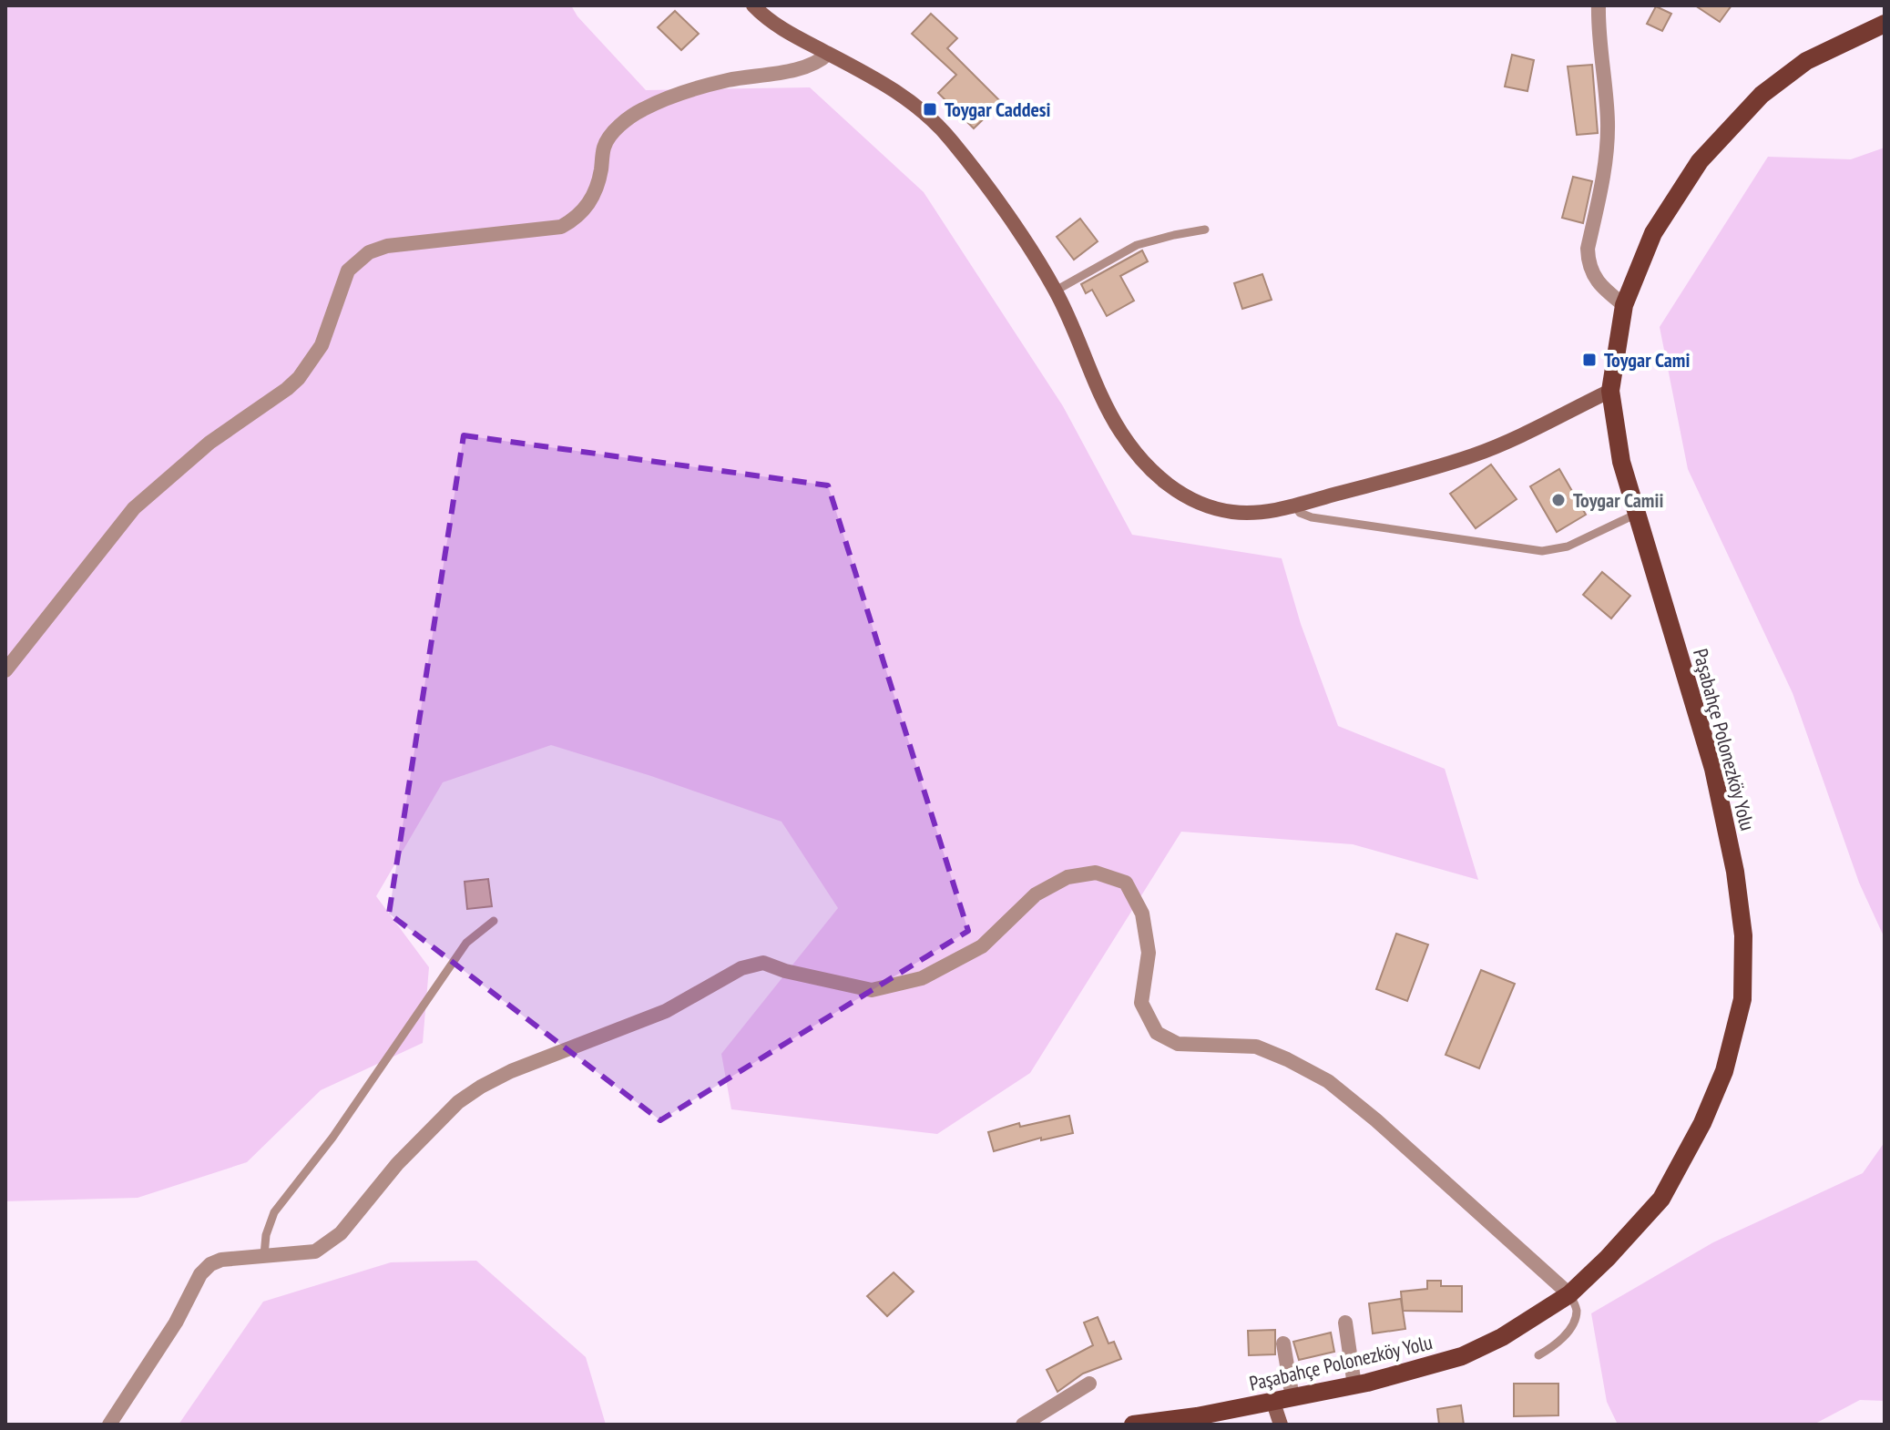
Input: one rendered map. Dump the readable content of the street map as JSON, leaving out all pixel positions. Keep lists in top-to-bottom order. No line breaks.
{"streets":{"main road":["Paşabahçe Polonezköy Yolu"]},"places":{"transit":["Toygar Caddesi","Toygar Cami"],"other":["Toygar Camii"]}}
